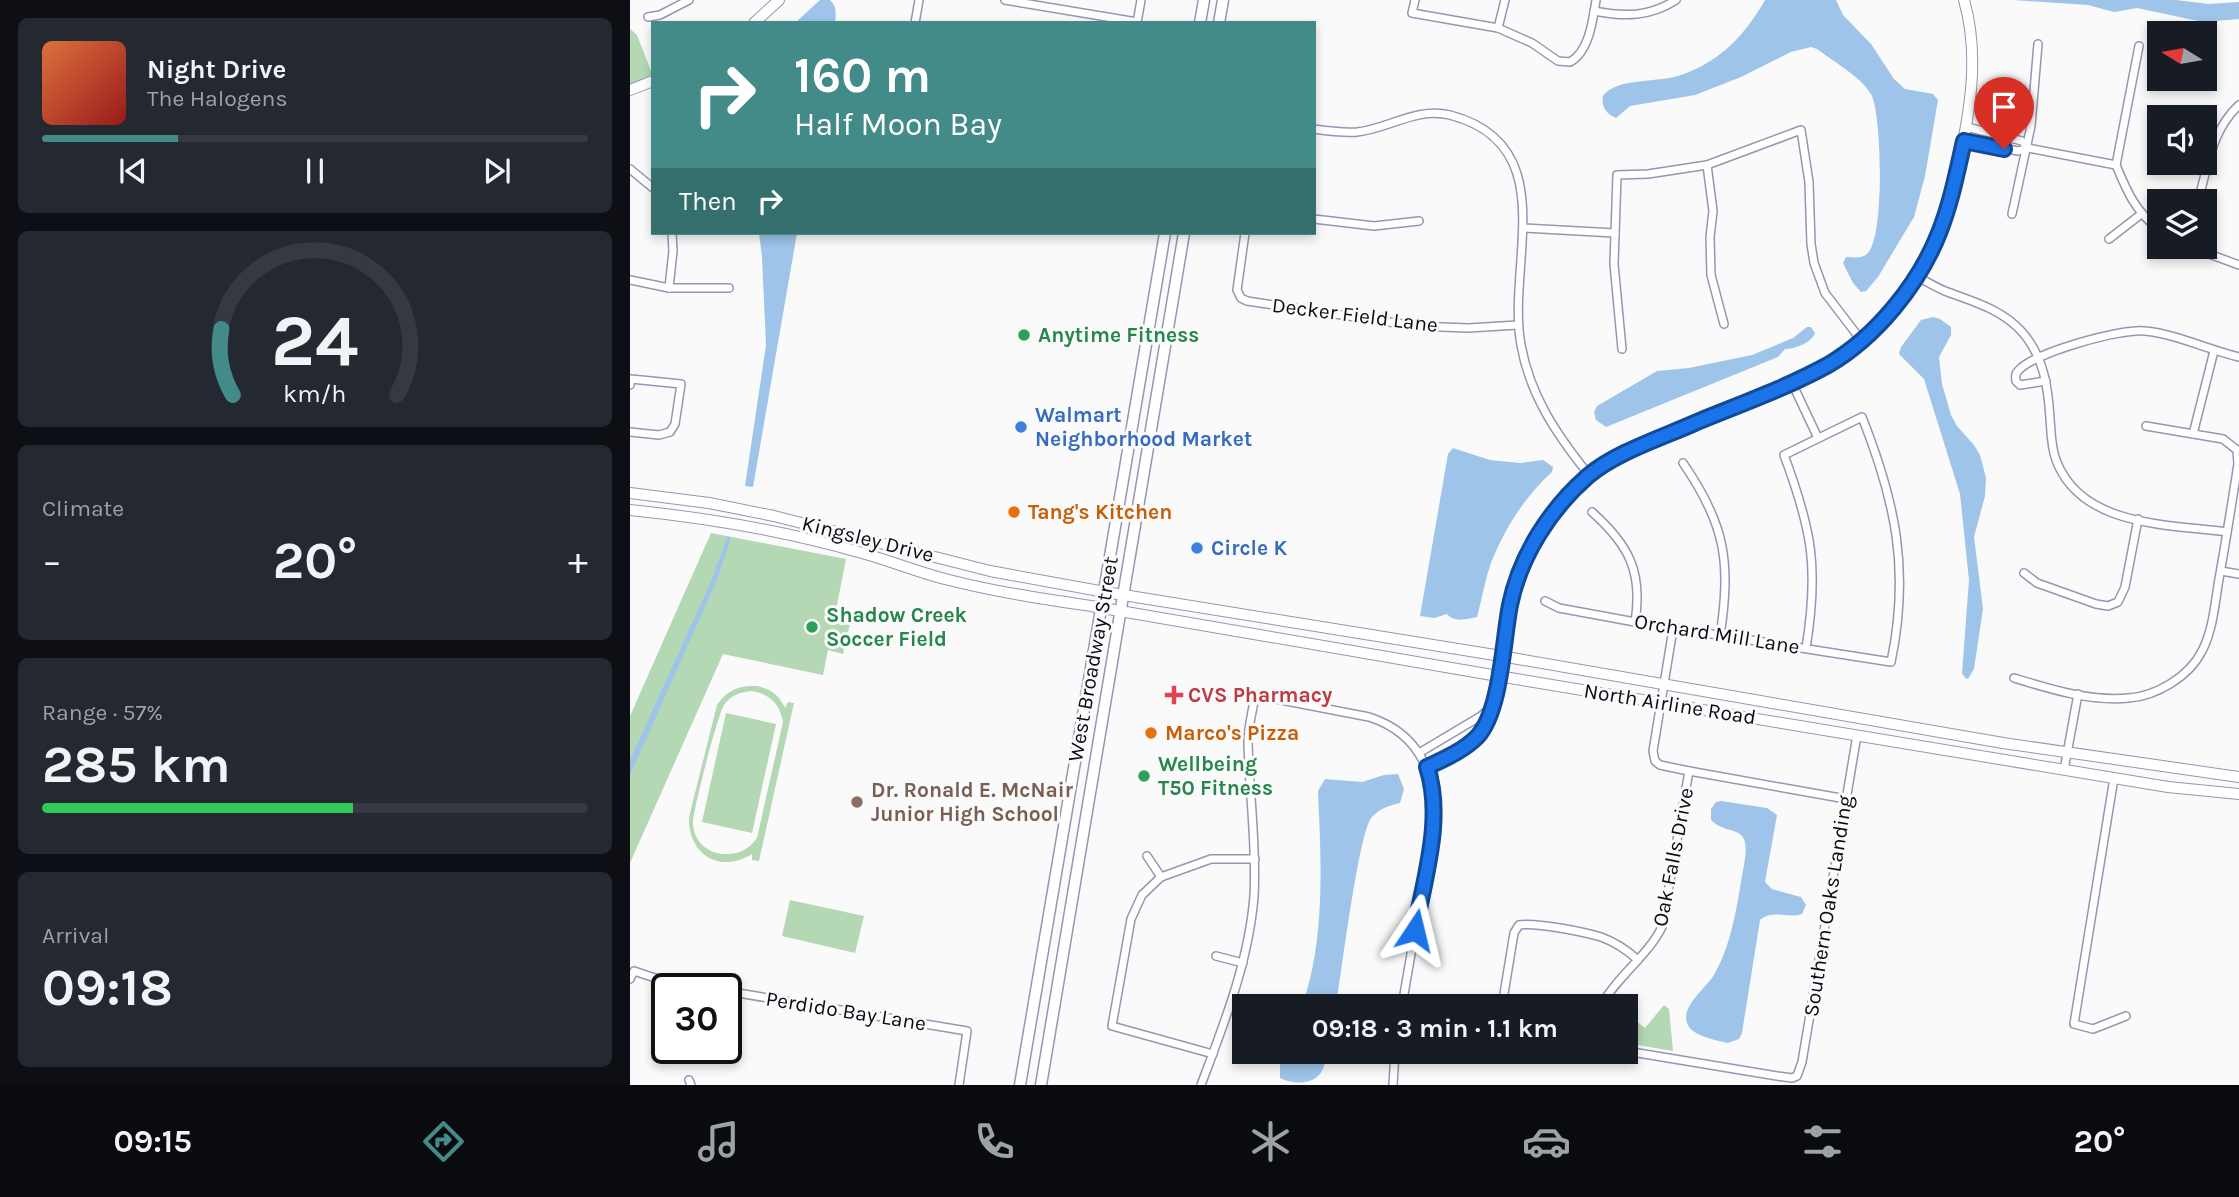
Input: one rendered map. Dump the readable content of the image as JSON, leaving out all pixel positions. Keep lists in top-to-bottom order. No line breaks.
{"streets":{"main road":["Kingsley Drive","West Broadway Street","North Airline Road"],"street":["Decker Field Lane","Orchard Mill Lane","Oak Falls Drive","Southern Oaks Landing","Perdido Bay Lane"]},"crossings":[["Kingsley Drive","West Broadway Street"],["Kingsley Drive","North Airline Road"],["West Broadway Street","North Airline Road"],["North Airline Road","Southern Oaks Landing"]],"places":{"other":["Anytime Fitness","Walmart Neighborhood Market","Tang's Kitchen","Circle K","Shadow Creek Soccer Field","Marco's Pizza","Wellbeing T50 Fitness","Dr. Ronald E. McNair Junior High School"],"health":["CVS Pharmacy"]},"north":"left","page":{"turn":["160 m","Half Moon Bay"],"song":["Night Drive","The Halogens"],"then":"Then","tile":["Climate",["Range · 57%","285 km"],["Arrival","09:18"]],"heat":["−","20°","+"],"limit":"30","trip":"09:18 · 3 min · 1.1 km","tabs":["09:15","20°"],"gauge":["24","km/h"]}}
